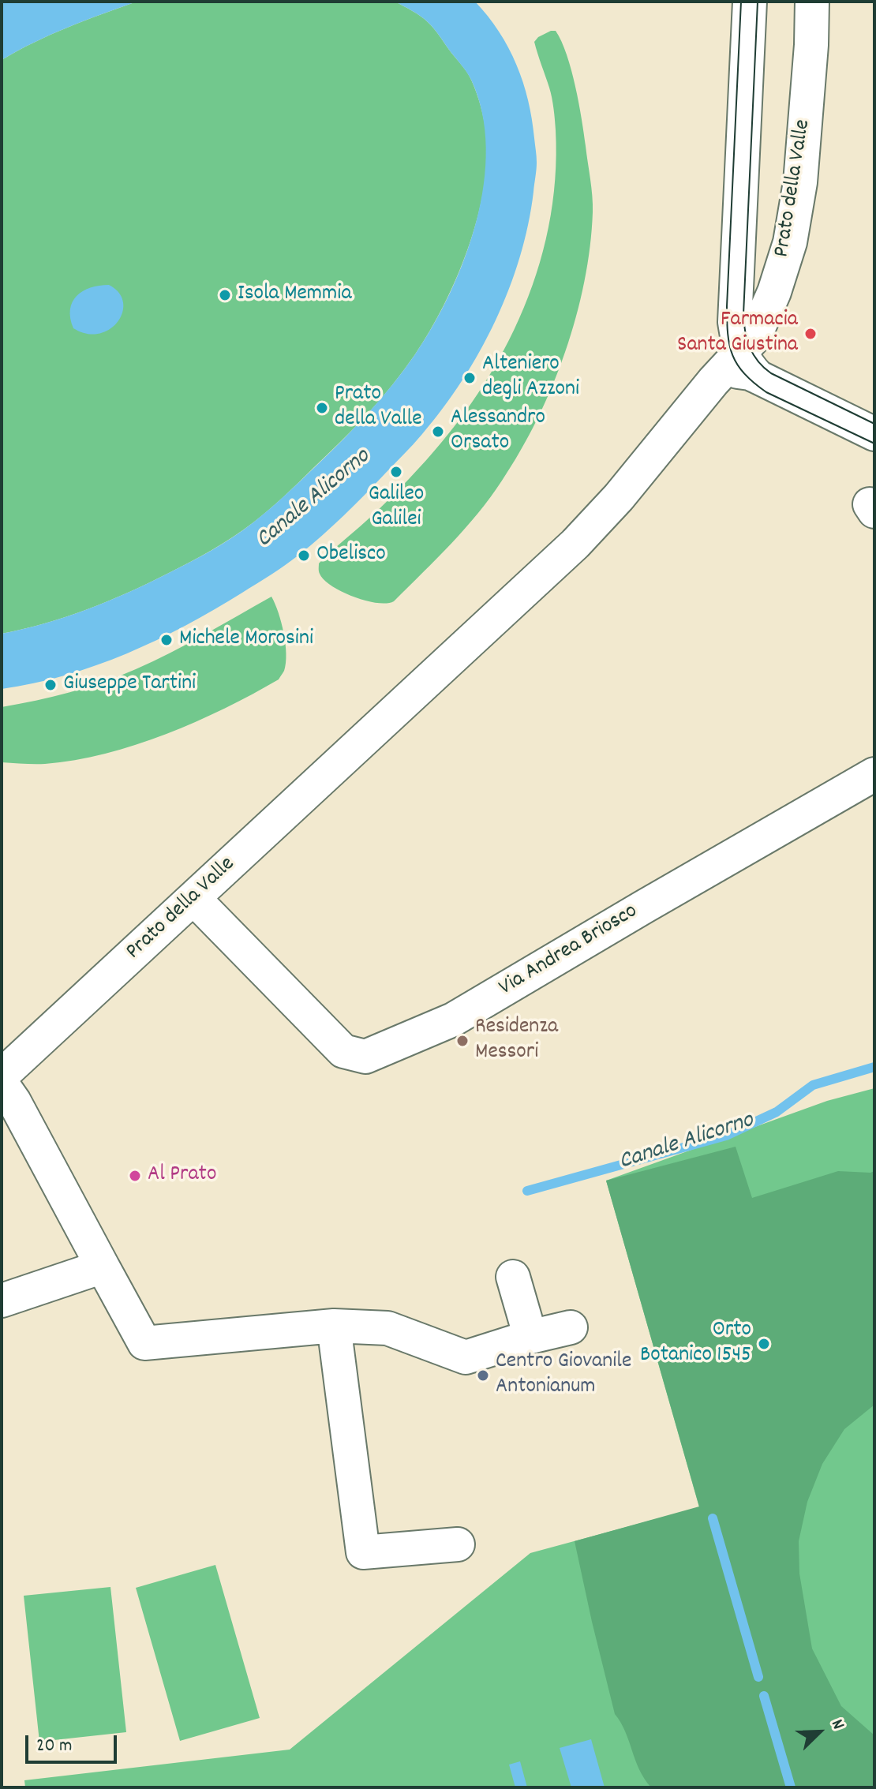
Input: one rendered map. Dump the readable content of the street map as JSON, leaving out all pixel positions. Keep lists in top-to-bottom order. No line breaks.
{"streets":{"street":["Prato della Valle","Via Andrea Briosco"]},"crossings":[["Prato della Valle","Via Andrea Briosco"]],"water":["Canale Alicorno"],"places":["Isola Memmia","Farmacia Santa Giustina","Alteniero degli Azzoni","Prato della Valle","Alessandro Orsato","Galileo Galilei","Obelisco","Michele Morosini","Giuseppe Tartini","Residenza Messori","Al Prato","Orto Botanico 1545","Centro Giovanile Antonianum"],"scale_bar":"20 m","north":"top right"}
